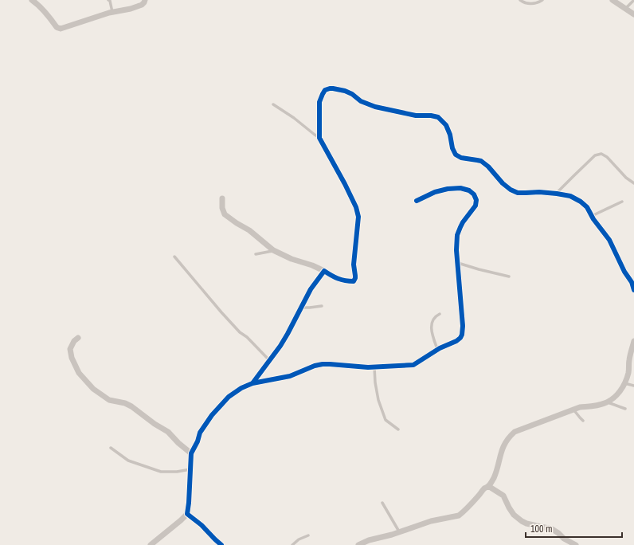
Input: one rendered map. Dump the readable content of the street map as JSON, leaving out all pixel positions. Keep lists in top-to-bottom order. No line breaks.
{"scale_bar":"100 m"}
